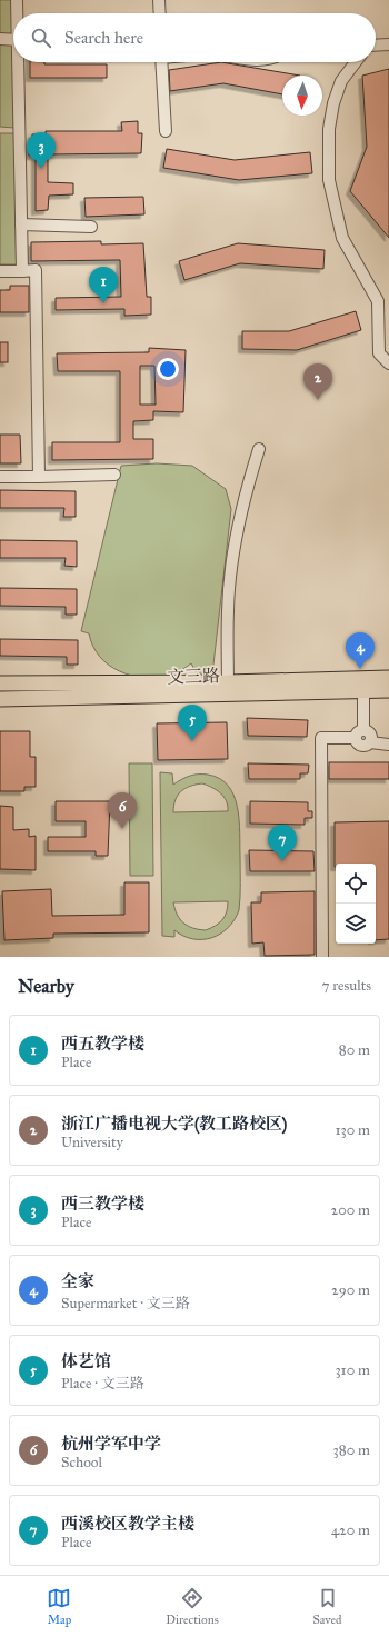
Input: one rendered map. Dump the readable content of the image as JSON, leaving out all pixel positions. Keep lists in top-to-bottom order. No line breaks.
{"streets":{"main road":["文三路"]},"north":"bottom","page":{"search":"Search here","pins":["3","1","2","4","5","6","7"],"heading":["Nearby","7 results"],"list":[{"mark":"1","name":"西五教学楼","note":"Place","value":"80 m"},{"mark":"2","name":"浙江广播电视大学(教工路校区)","note":"University","value":"130 m"},{"mark":"3","name":"西三教学楼","note":"Place","value":"200 m"},{"mark":"4","name":"全家","note":"Supermarket · 文三路","value":"290 m"},{"mark":"5","name":"体艺馆","note":"Place · 文三路","value":"310 m"},{"mark":"6","name":"杭州学军中学","note":"School","value":"380 m"},{"mark":"7","name":"西溪校区教学主楼","note":"Place","value":"420 m"}],"nav":["Map","Directions","Saved"]}}
